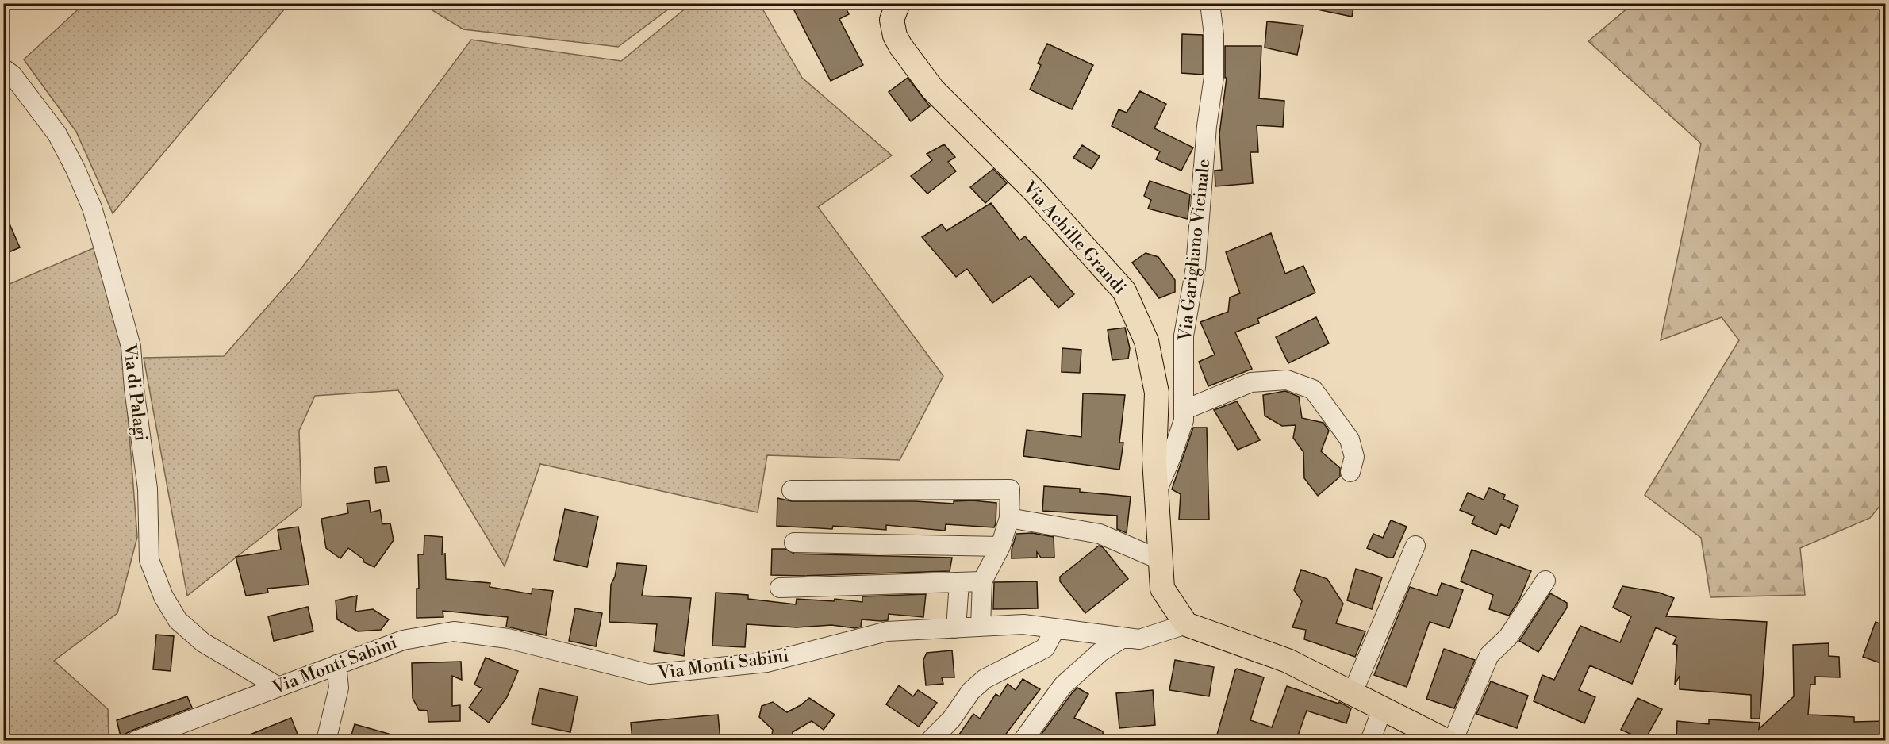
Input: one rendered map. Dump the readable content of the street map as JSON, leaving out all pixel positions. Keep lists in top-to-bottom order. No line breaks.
{"streets":{"main road":["Via Achille Grandi"],"street":["Via Garigliano Vicinale","Via di Palagi","Via Monti Sabini"]},"crossings":[["Via Achille Grandi","Via Garigliano Vicinale"],["Via Achille Grandi","Via Monti Sabini"],["Via di Palagi","Via Monti Sabini"]]}
